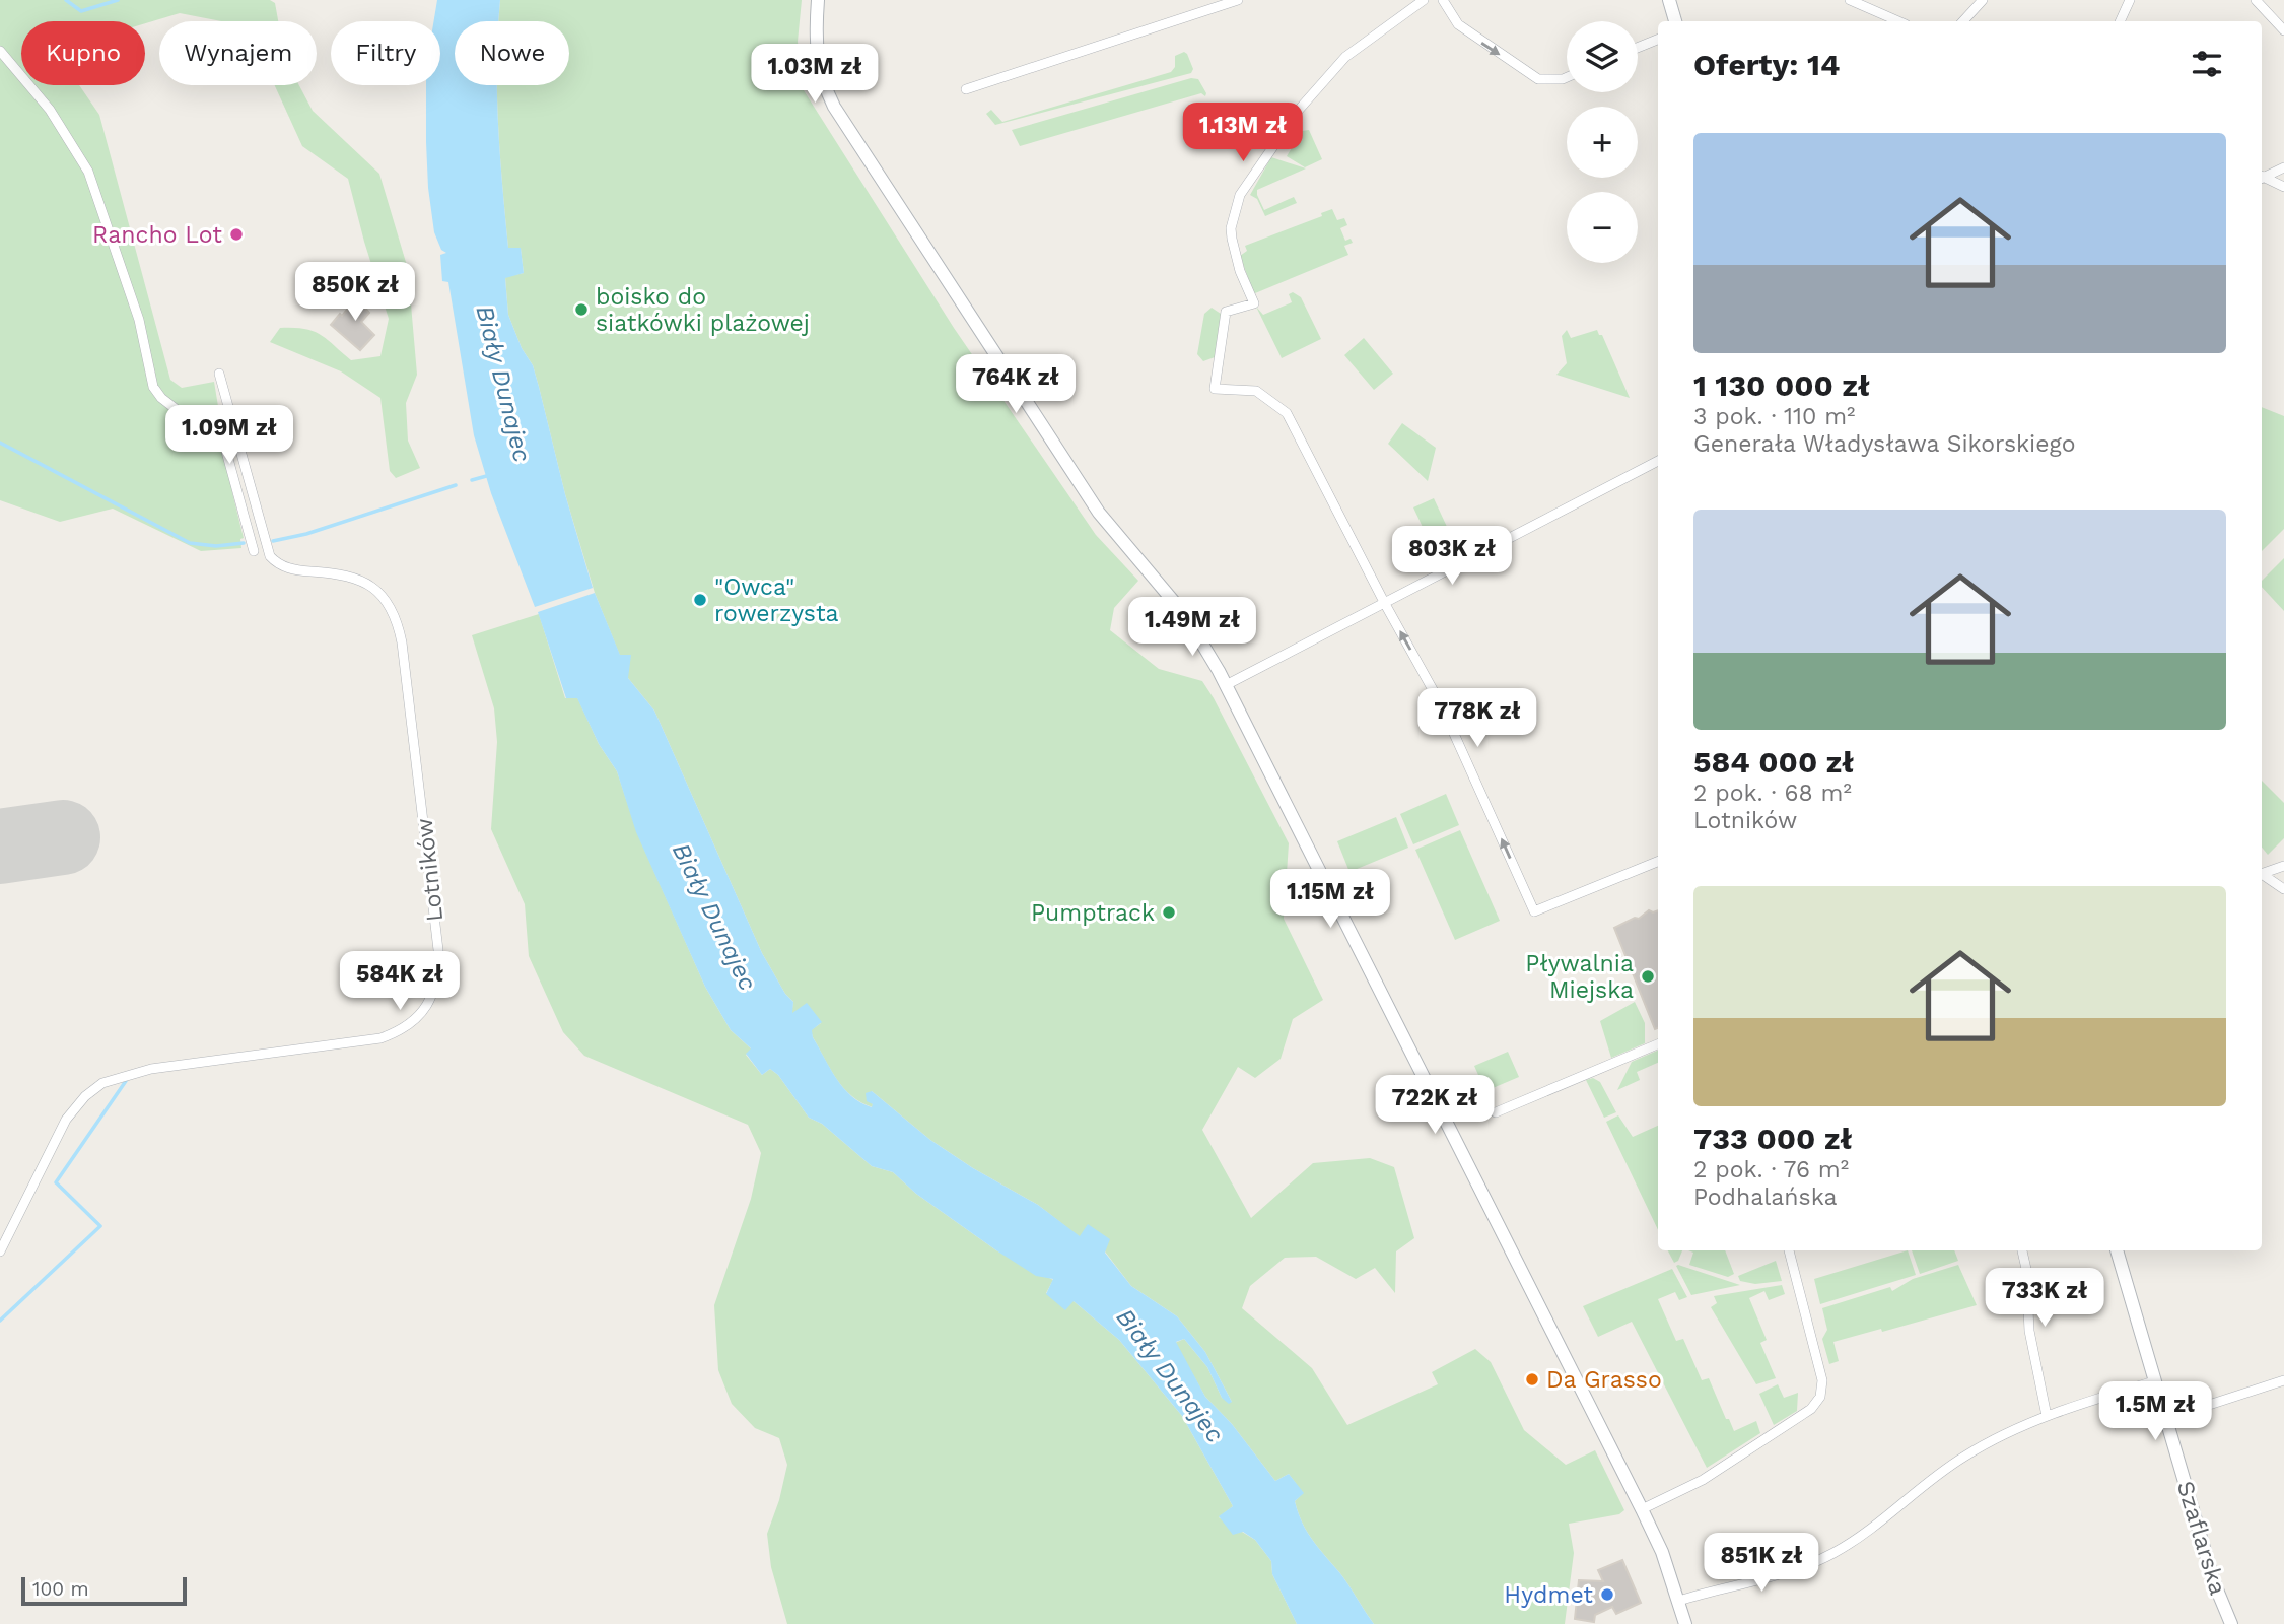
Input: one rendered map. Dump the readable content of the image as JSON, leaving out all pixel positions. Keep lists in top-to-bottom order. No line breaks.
{"streets":{"street":["Lotników","Szaflarska"]},"water":["Biały Dunajec"],"places":["Rancho Lot","boisko do siatkówki plażowej","\"Owca\" rowerzysta","Pumptrack","Pływalnia Miejska","Da Grasso","Hydmet"],"scale_bar":"100 m","page":{"map_buttons":["+","−"],"chip":["Kupno","Wynajem","Filtry","Nowe"],"heading":"Oferty: 14","price":["1.03M zł","1.13M zł","850K zł","764K zł","1.09M zł","803K zł","1.49M zł","778K zł","1.15M zł","584K zł","722K zł","733K zł","1.5M zł","851K zł"],"list":[{"name":"1 130 000 zł","note":"3 pok. · 110 m² · Generała Władysława Sikorskiego"},{"name":"584 000 zł","note":"2 pok. · 68 m² · Lotników"},{"name":"733 000 zł","note":"2 pok. · 76 m² · Podhalańska"}],"scale":"100 m"}}
